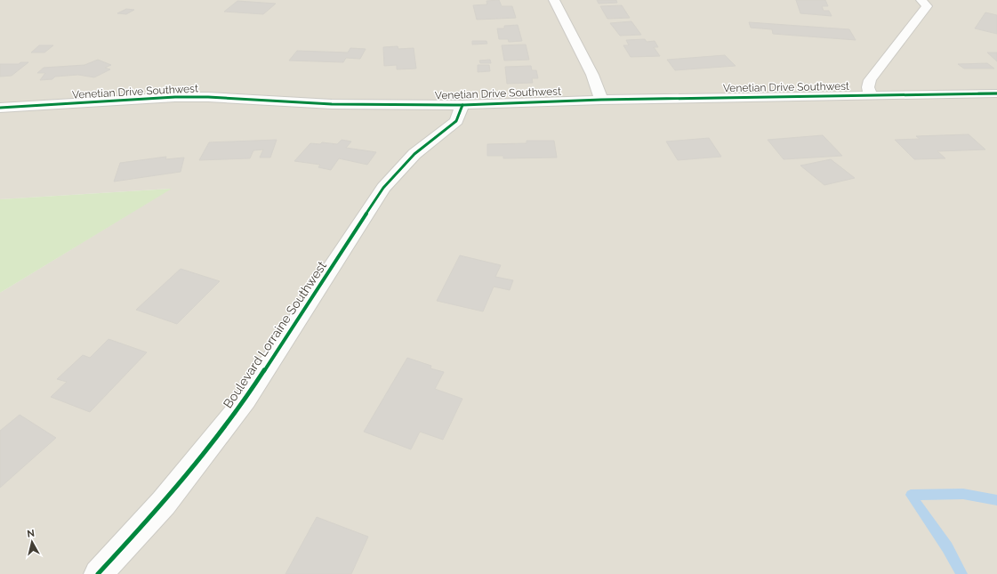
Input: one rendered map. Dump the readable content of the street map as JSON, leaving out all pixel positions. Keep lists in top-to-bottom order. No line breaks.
{"streets":{"street":["Venetian Drive Southwest","Boulevard Lorraine Southwest"]},"crossings":[["Venetian Drive Southwest","Boulevard Lorraine Southwest"]],"north":"top"}
